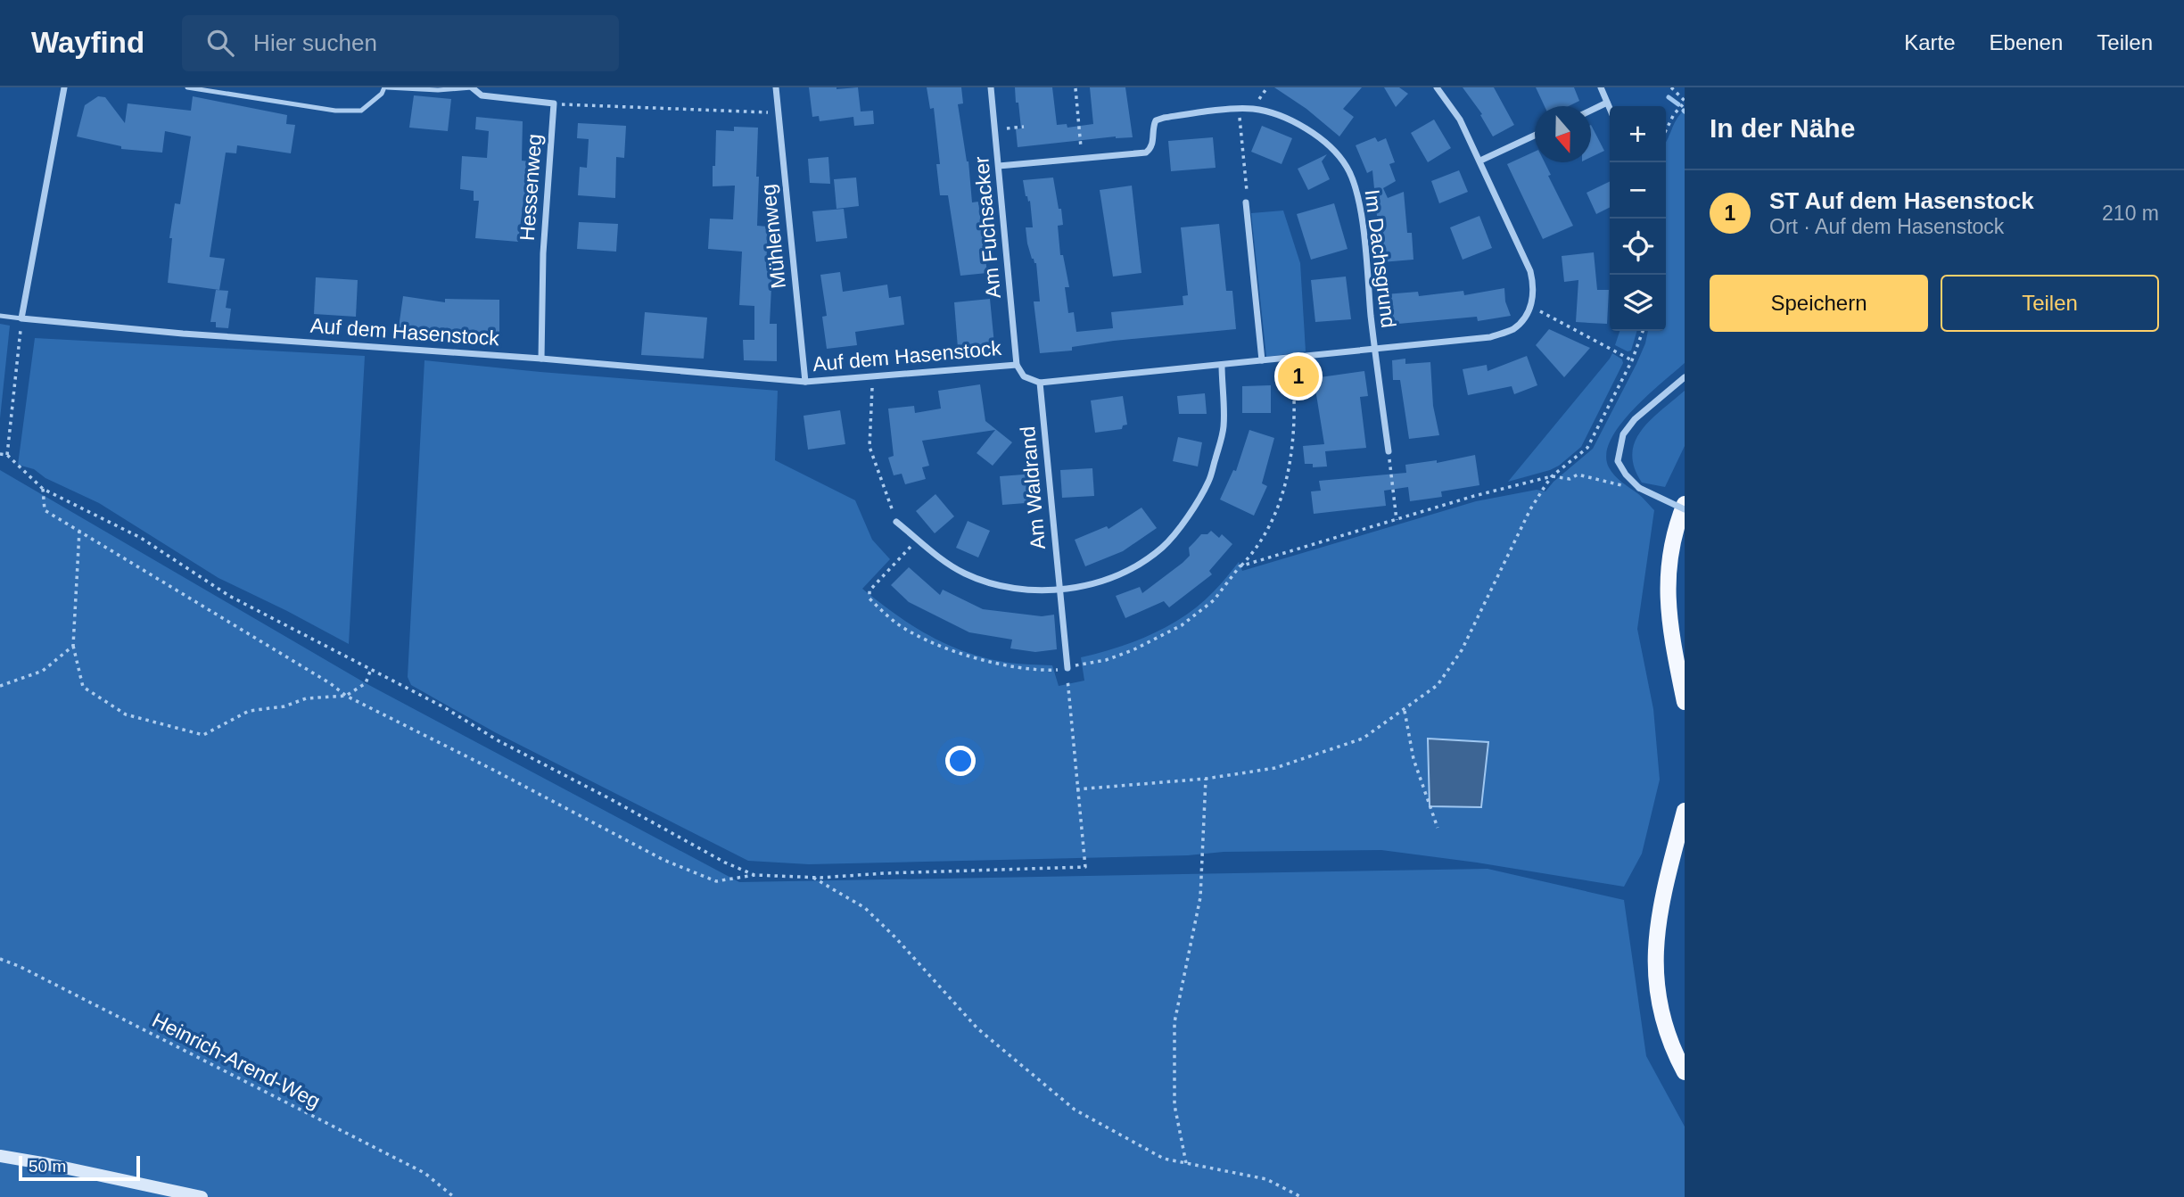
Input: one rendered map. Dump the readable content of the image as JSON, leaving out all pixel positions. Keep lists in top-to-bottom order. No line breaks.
{"streets":{"street":["Hessenweg","Am Fuchsacker","Mühlenweg","Im Dachsgrund","Auf dem Hasenstock","Am Waldrand"],"path":["Heinrich-Arend-Weg"]},"crossings":[["Hessenweg","Auf dem Hasenstock"],["Am Fuchsacker","Im Dachsgrund"],["Am Fuchsacker","Auf dem Hasenstock"],["Mühlenweg","Auf dem Hasenstock"],["Auf dem Hasenstock","Am Waldrand"]],"scale_bar":"50 m","north":"bottom","page":{"header":"Wayfind","search":"Hier suchen","nav":["Karte","Ebenen","Teilen"],"heading":"In der Nähe","map_buttons":["+","−"],"list":[{"mark":"1","name":"ST Auf dem Hasenstock","note":"Ort · Auf dem Hasenstock","value":"210 m"}],"buttons":["Speichern","Teilen"],"pins":"1","scale":"50 m"}}
